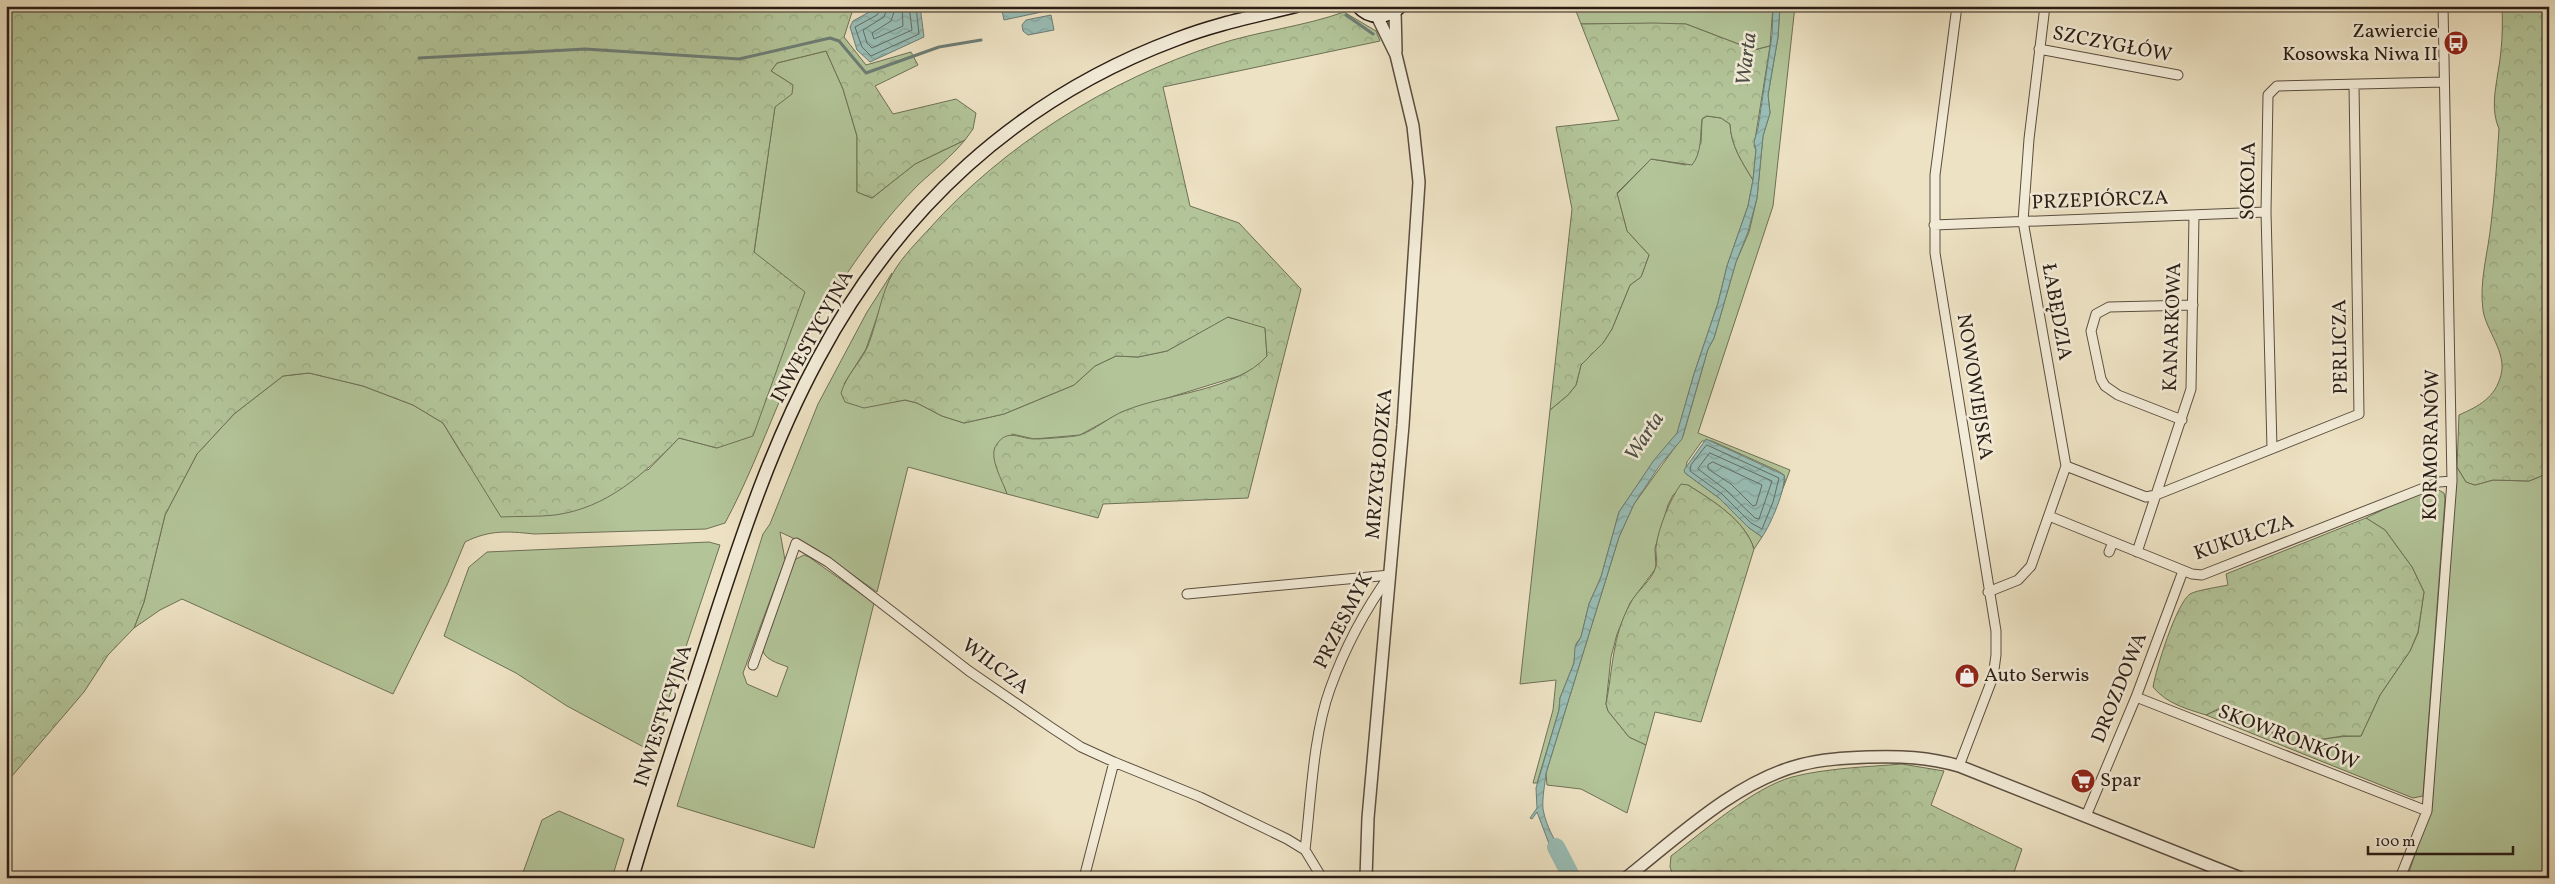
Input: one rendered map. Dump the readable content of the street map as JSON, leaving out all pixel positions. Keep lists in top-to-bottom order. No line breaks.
{"streets":{"main road":["INWESTYCYJNA"],"street":["SZCZYGŁÓW","SOKOLA","PRZEPIÓRCZA","ŁABĘDZIA","KANARKOWA","PERLICZA","NOWOWIEJSKA","KORMORANÓW","MRZYGŁODZKA","KUKUŁCZA","PRZESMYK","WILCZA","DROZDOWA","SKOWRONKÓW"]},"crossings":[["SZCZYGŁÓW","ŁABĘDZIA"],["SOKOLA","PRZEPIÓRCZA"],["SOKOLA","PERLICZA"],["SOKOLA","KORMORANÓW"],["PRZEPIÓRCZA","ŁABĘDZIA"],["PRZEPIÓRCZA","KANARKOWA"],["PRZEPIÓRCZA","NOWOWIEJSKA"],["ŁABĘDZIA","NOWOWIEJSKA"],["ŁABĘDZIA","KUKUŁCZA"],["KANARKOWA","PERLICZA"],["KANARKOWA","KUKUŁCZA"],["KORMORANÓW","KUKUŁCZA"],["KORMORANÓW","SKOWRONKÓW"],["MRZYGŁODZKA","PRZESMYK"],["KUKUŁCZA","DROZDOWA"],["PRZESMYK","WILCZA"],["DROZDOWA","SKOWRONKÓW"]],"water":["Warta"],"places":{"bus stop":["Zawiercie Kosowska Niwa II"],"shop":["Auto Serwis"],"supermarket":["Spar"]},"scale_bar":"100 m"}
